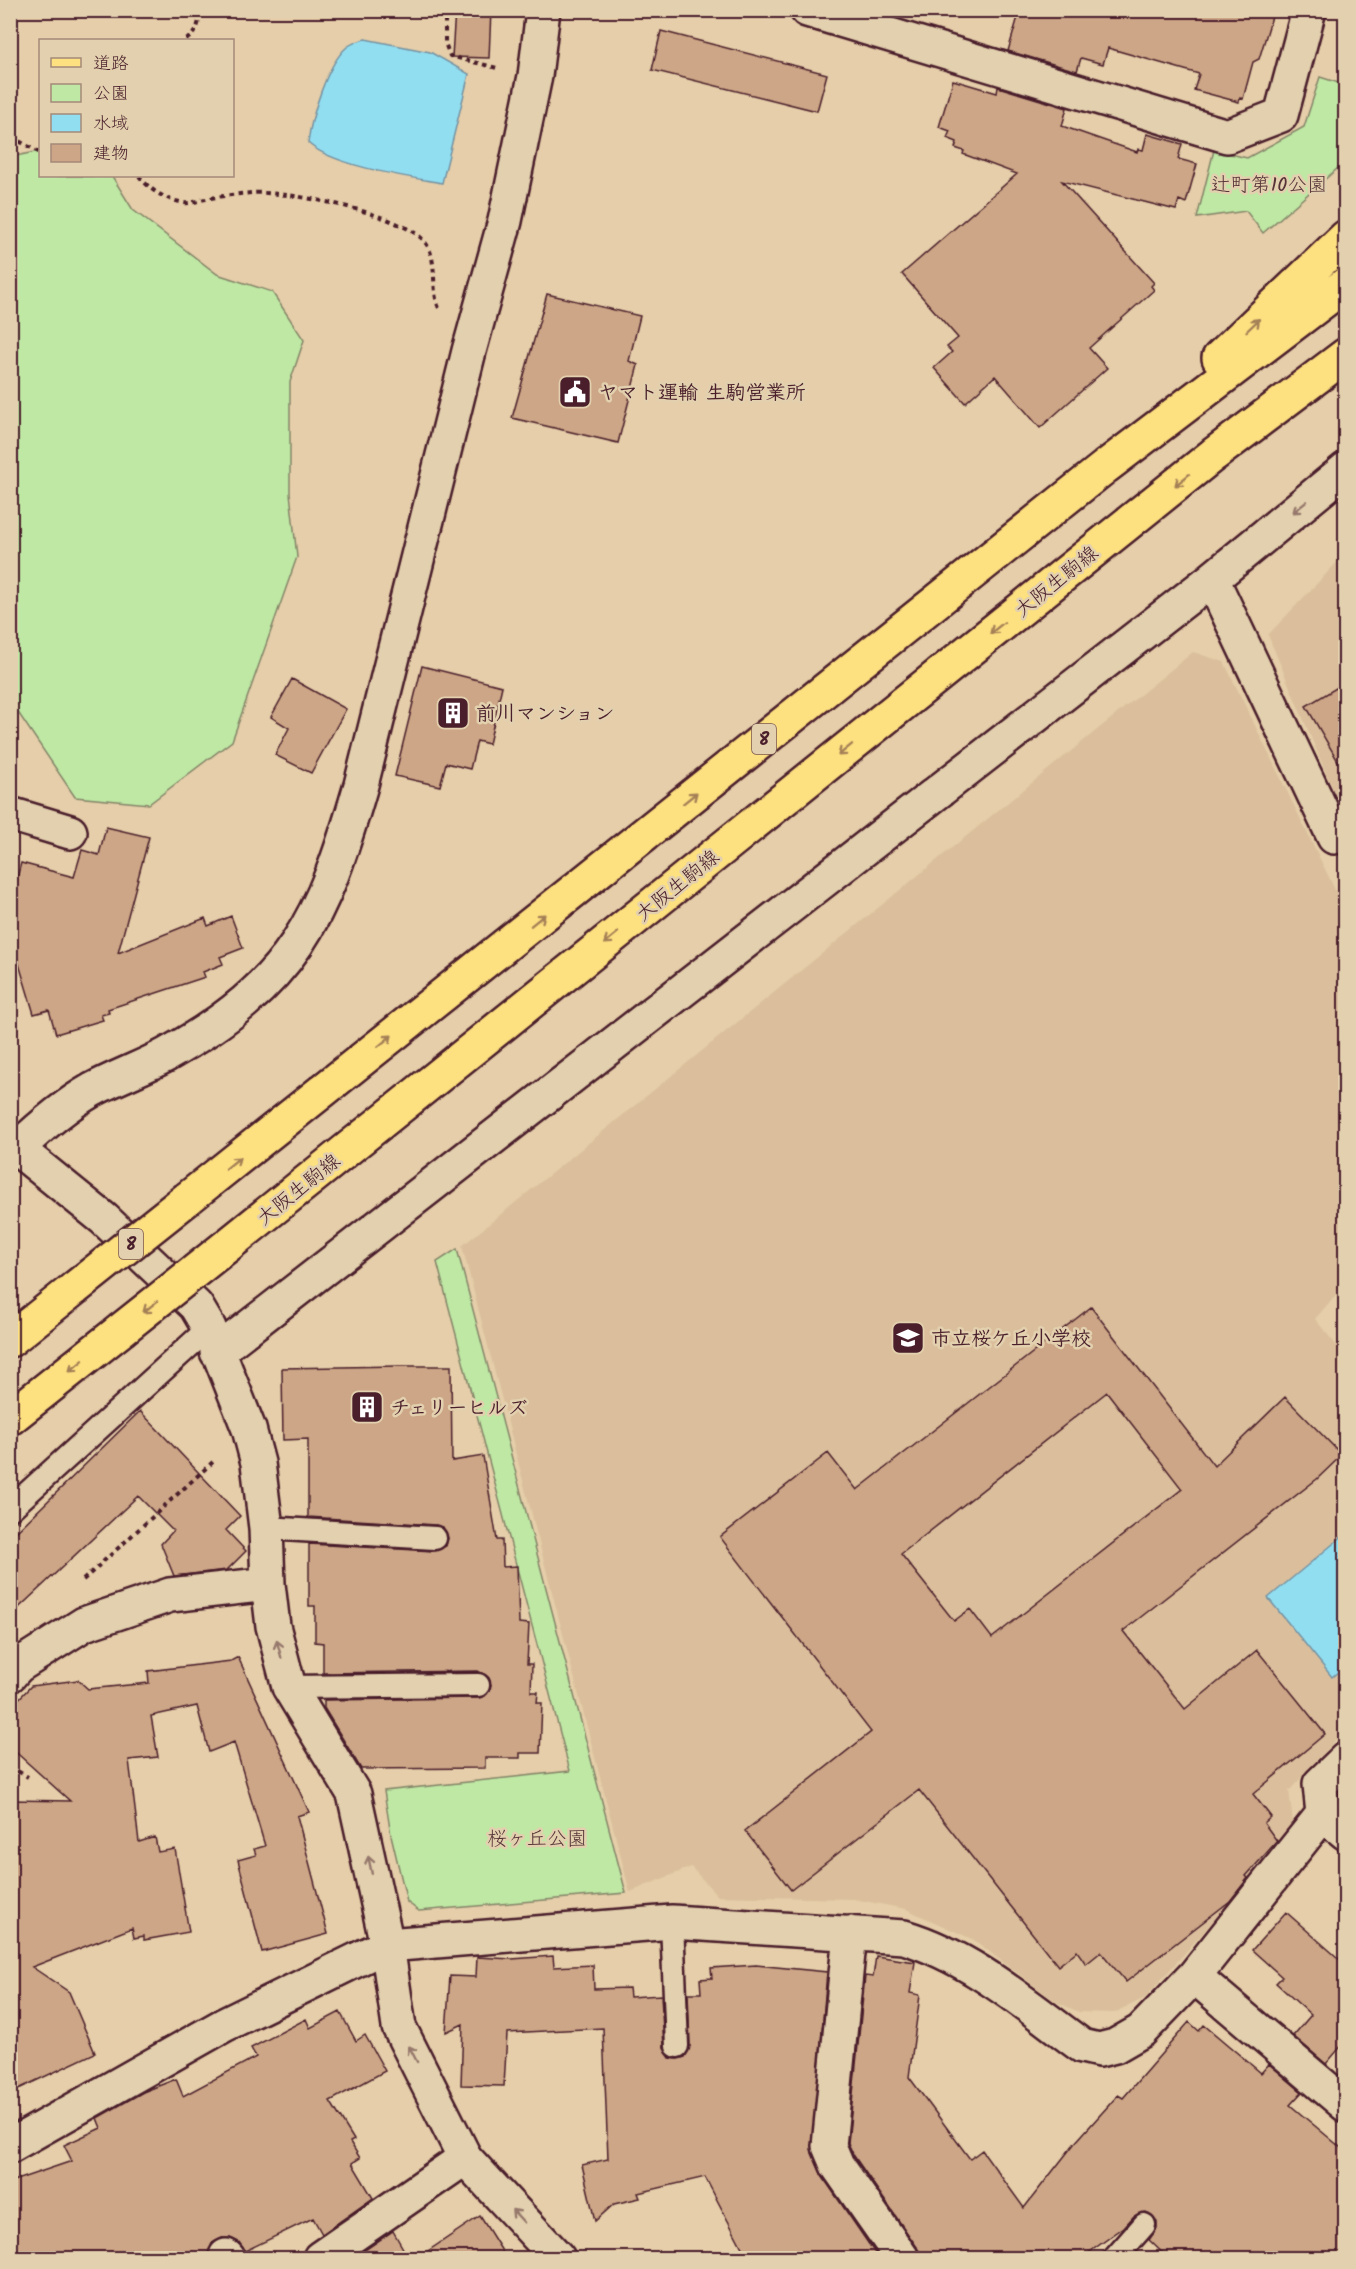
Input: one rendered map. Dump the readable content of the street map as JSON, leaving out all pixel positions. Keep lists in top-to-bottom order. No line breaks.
{"streets":{"main road":["大阪生駒線","8"]},"parks":["辻町第10公園","桜ヶ丘公園"],"places":{"public building":["ヤマト運輸 生駒営業所"],"building":["前川マンション","チェリーヒルズ"],"school or university":["市立桜ケ丘小学校"]},"legend":["道路","公園","水域","建物"]}
